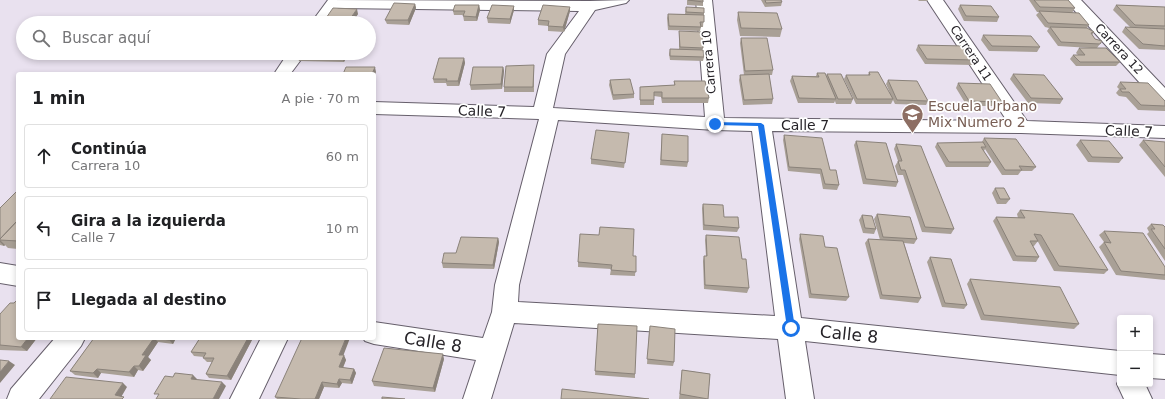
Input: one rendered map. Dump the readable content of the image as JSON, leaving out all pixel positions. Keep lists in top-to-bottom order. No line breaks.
{"streets":{"street":["Carrera 12","Carrera 11","Carrera 10","Calle 7","Calle 8"]},"crossings":[["Carrera 11","Calle 7"],["Carrera 10","Calle 7"]],"places":{"school or university":["Escuela Urbano Mix Numero 2"]},"page":{"search":"Buscar aquí","heading":["1 min","A pie · 70 m"],"list":[["Continúa","Carrera 10","60 m"],["Gira a la izquierda","Calle 7","10 m"],"Llegada al destino"],"map_buttons":["+","−"]}}
